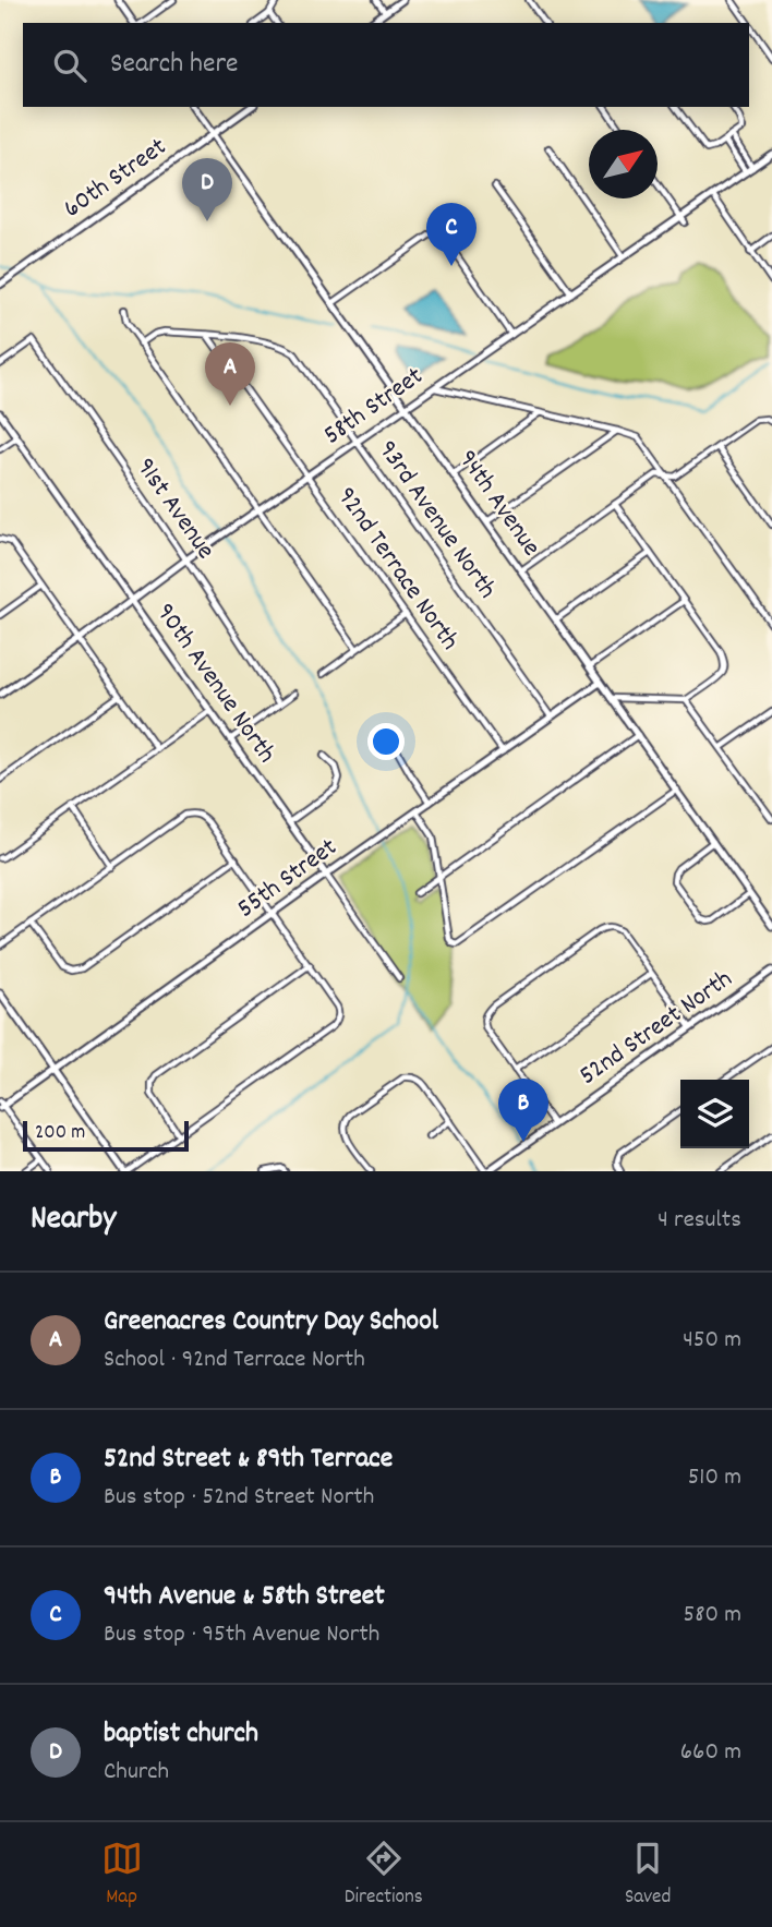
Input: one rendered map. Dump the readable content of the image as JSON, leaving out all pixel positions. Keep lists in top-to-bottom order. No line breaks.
{"streets":{"street":["60th Street","58th Street","94th Avenue","91st Avenue","93rd Avenue North","92nd Terrace North","90th Avenue North","55th Street","52nd Street North"]},"crossings":[["60th Street","94th Avenue"],["58th Street","94th Avenue"],["58th Street","91st Avenue"],["58th Street","93rd Avenue North"],["58th Street","92nd Terrace North"],["58th Street","90th Avenue North"],["94th Avenue","55th Street"],["93rd Avenue North","92nd Terrace North"],["93rd Avenue North","55th Street"],["92nd Terrace North","55th Street"],["90th Avenue North","55th Street"]],"scale_bar":"200 m","north":"top right","page":{"search":"Search here","pins":["D","C","A","B"],"scale":"200 m","heading":["Nearby","4 results"],"list":[{"mark":"A","name":"Greenacres Country Day School","note":"School · 92nd Terrace North","value":"450 m"},{"mark":"B","name":"52nd Street & 89th Terrace","note":"Bus stop · 52nd Street North","value":"510 m"},{"mark":"C","name":"94th Avenue & 58th Street","note":"Bus stop · 95th Avenue North","value":"580 m"},{"mark":"D","name":"baptist church","note":"Church","value":"660 m"}],"nav":["Map","Directions","Saved"]}}
